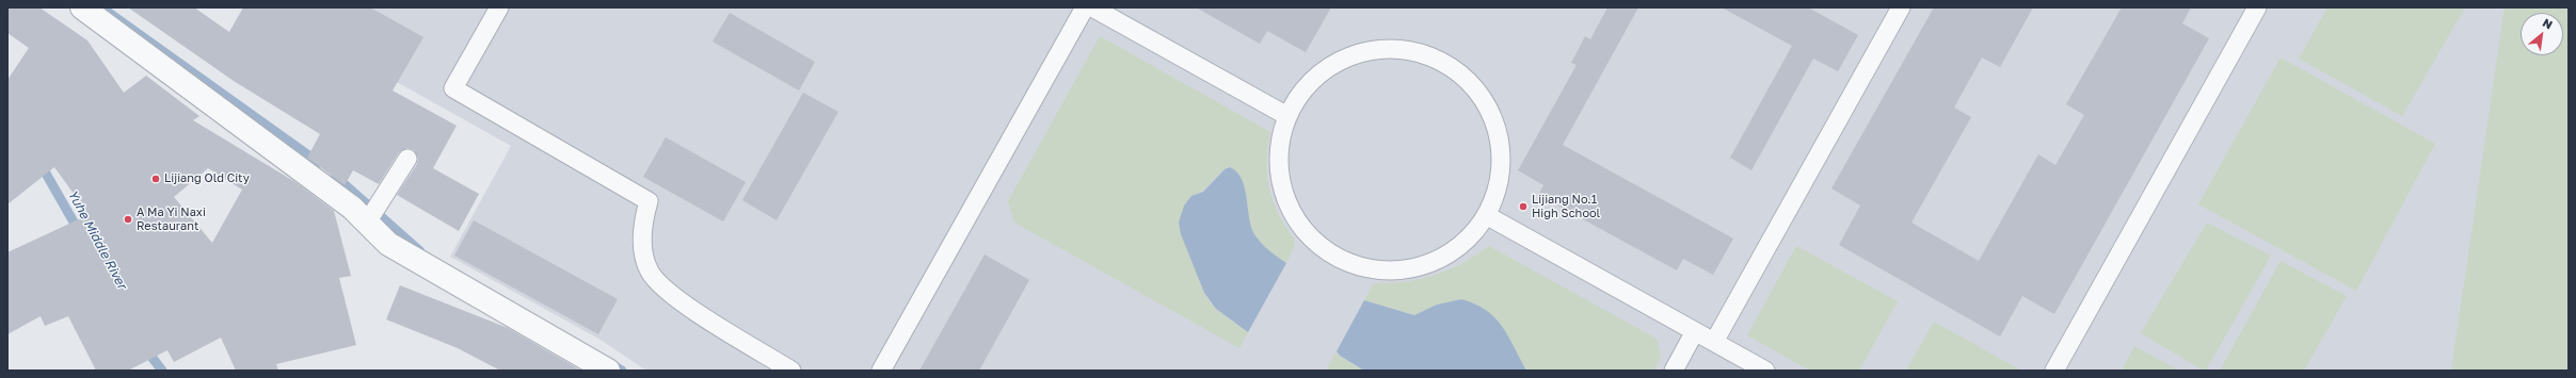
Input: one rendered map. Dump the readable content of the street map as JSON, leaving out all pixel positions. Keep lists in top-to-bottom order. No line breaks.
{"water":["Yuhe Middle River"],"places":["Lijiang Old City","Lijiang No.1 High School","A Ma Yi Naxi Restaurant"],"north":"top right"}
